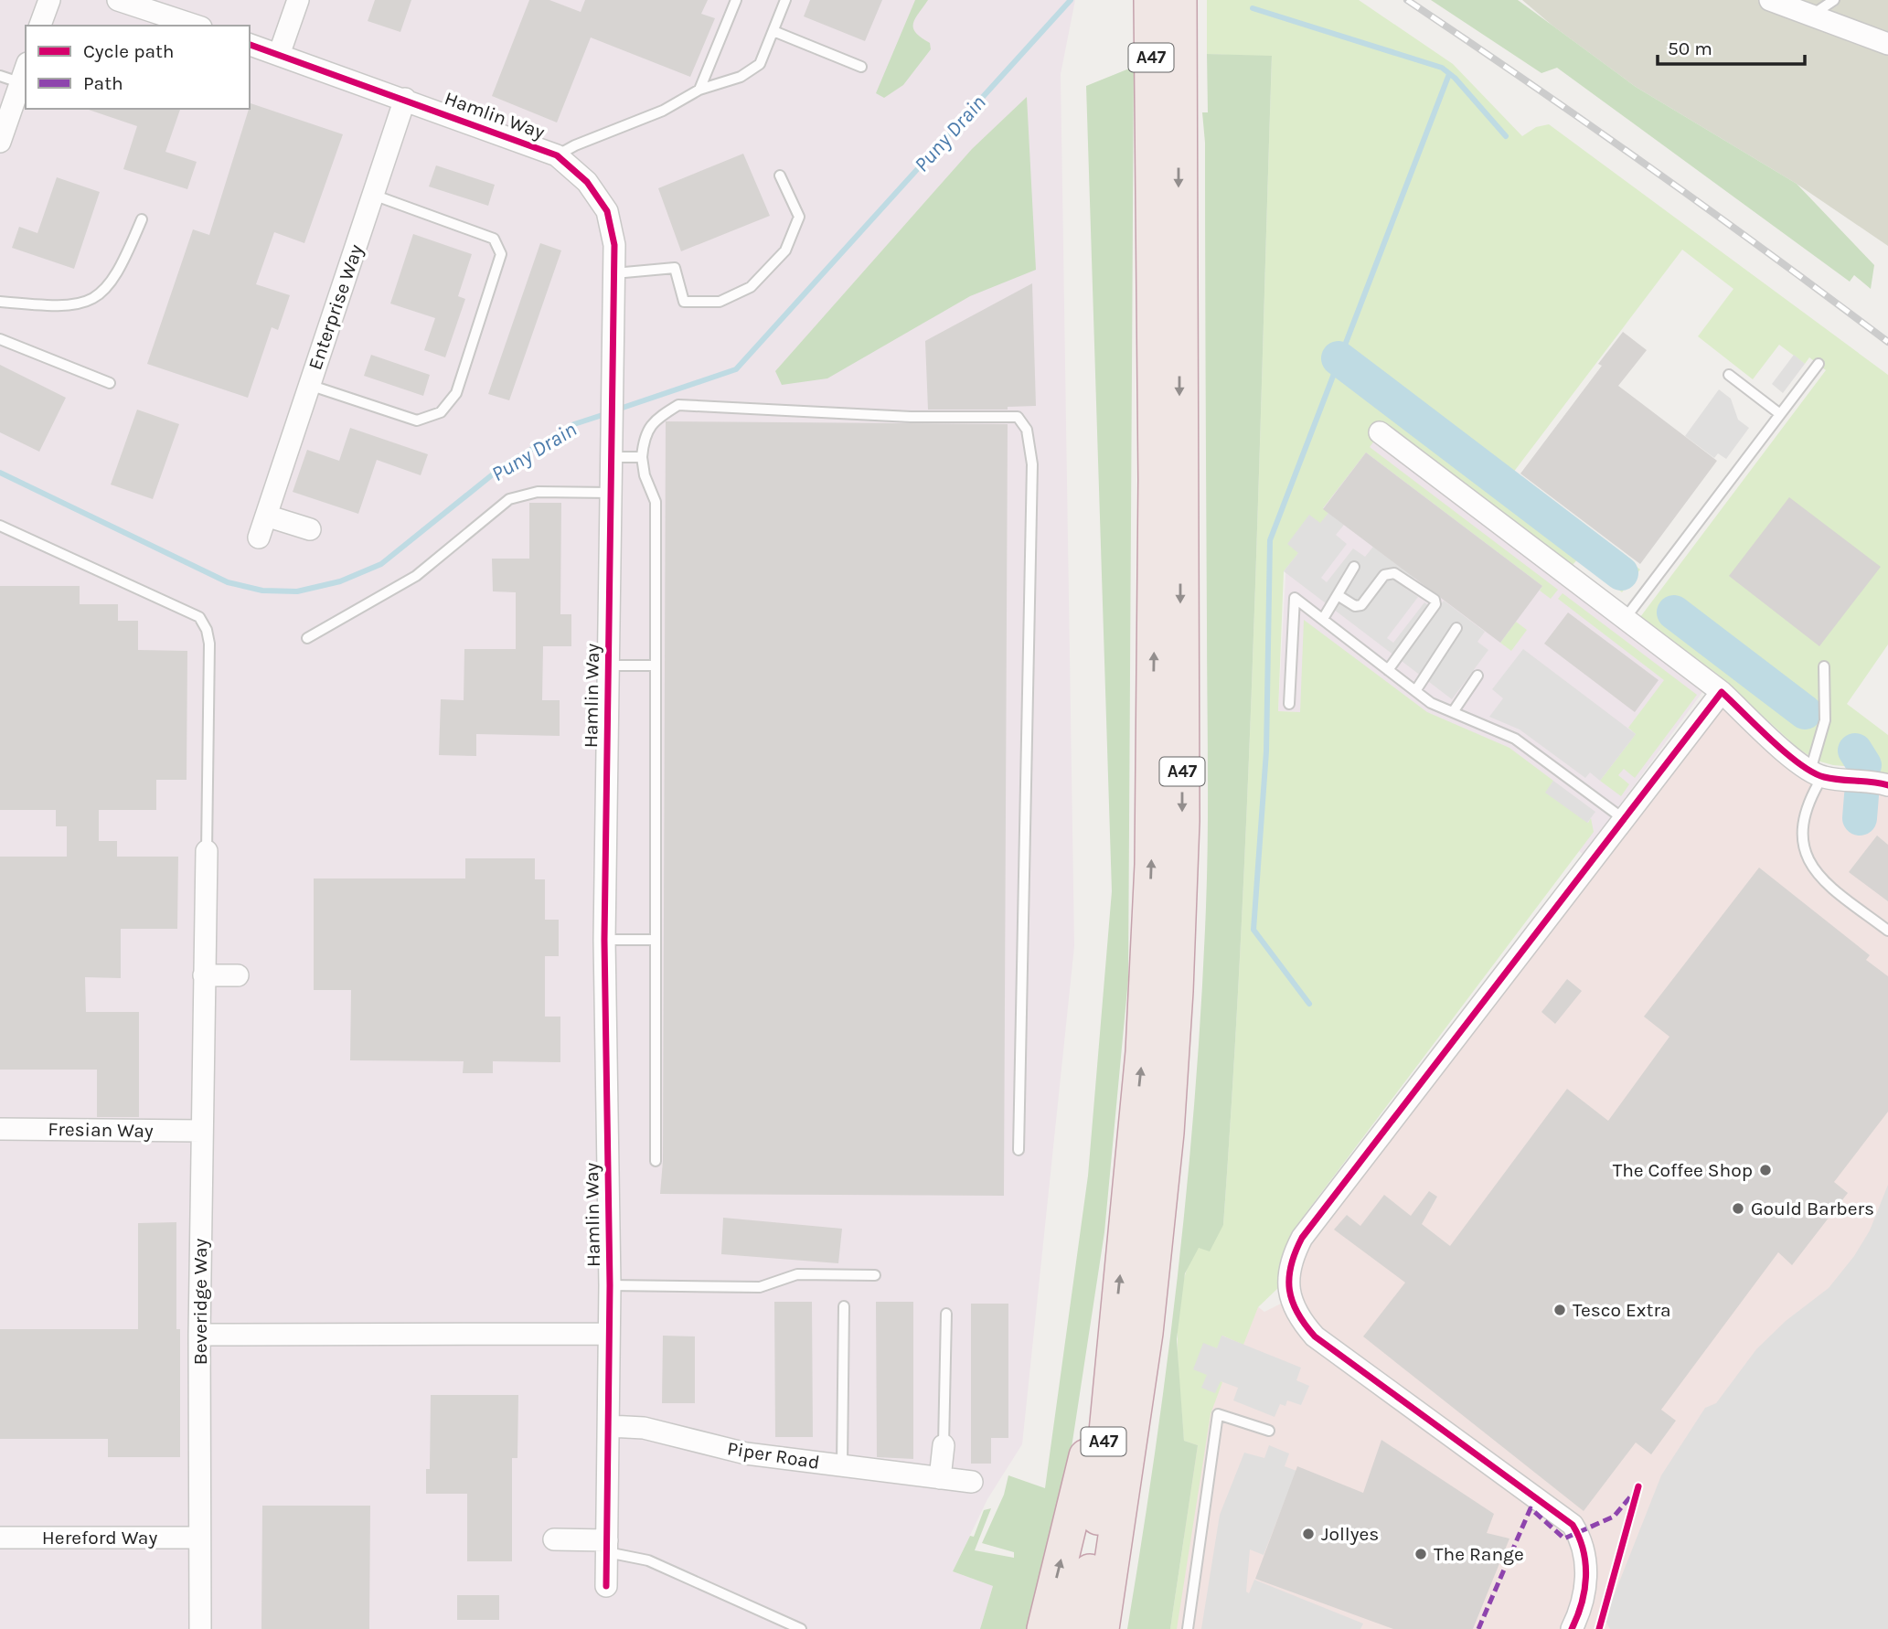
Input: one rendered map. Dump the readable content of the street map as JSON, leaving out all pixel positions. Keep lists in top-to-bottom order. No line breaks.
{"streets":{"highway":["A47"],"street":["Hamlin Way","Enterprise Way","Fresian Way","Beveridge Way","Piper Road","Hereford Way"]},"crossings":[["Hamlin Way","Enterprise Way"],["Hamlin Way","Piper Road"],["Fresian Way","Beveridge Way"],["Beveridge Way","Hereford Way"]],"water":["Puny Drain"],"places":["The Coffee Shop","Gould Barbers","Tesco Extra","Jollyes","The Range"],"legend":["Cycle path","Path"],"scale_bar":"50 m"}
